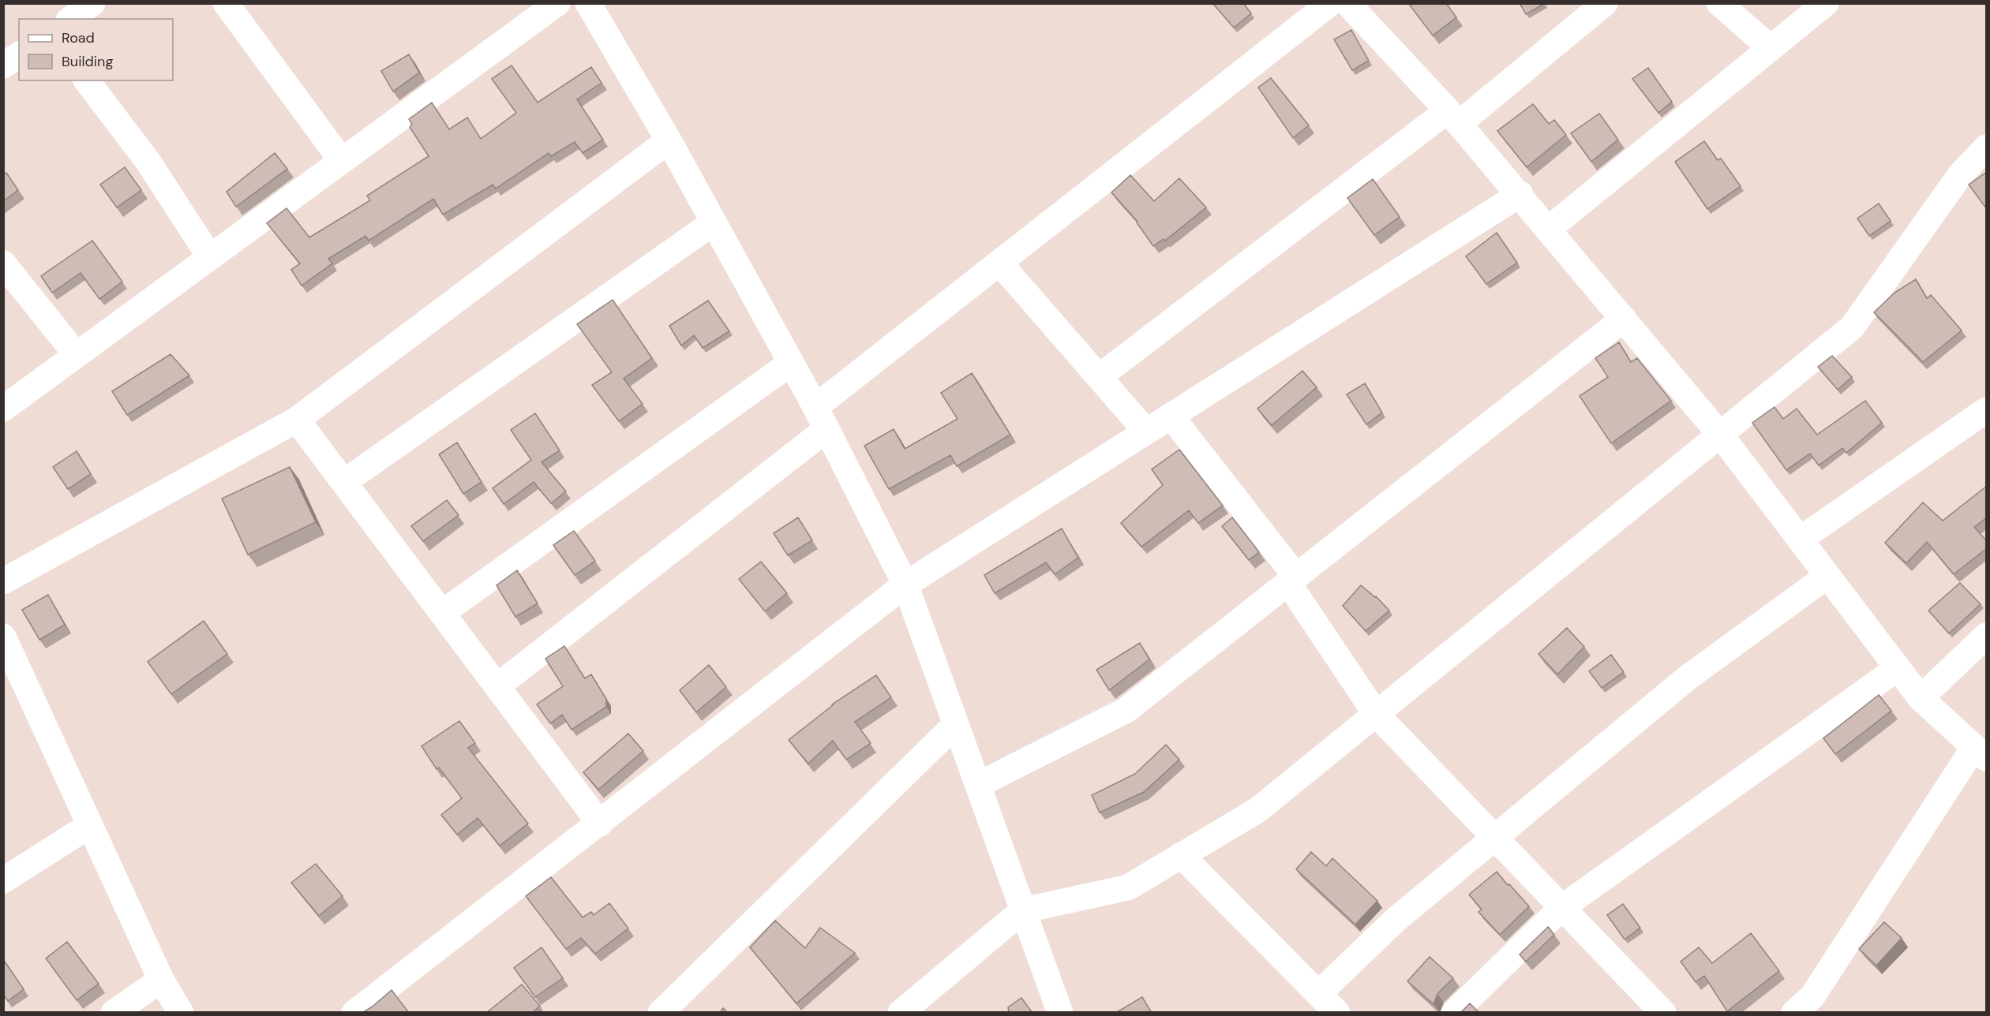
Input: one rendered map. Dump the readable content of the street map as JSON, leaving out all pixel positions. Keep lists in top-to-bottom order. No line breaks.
{"legend":["Road","Building"]}
